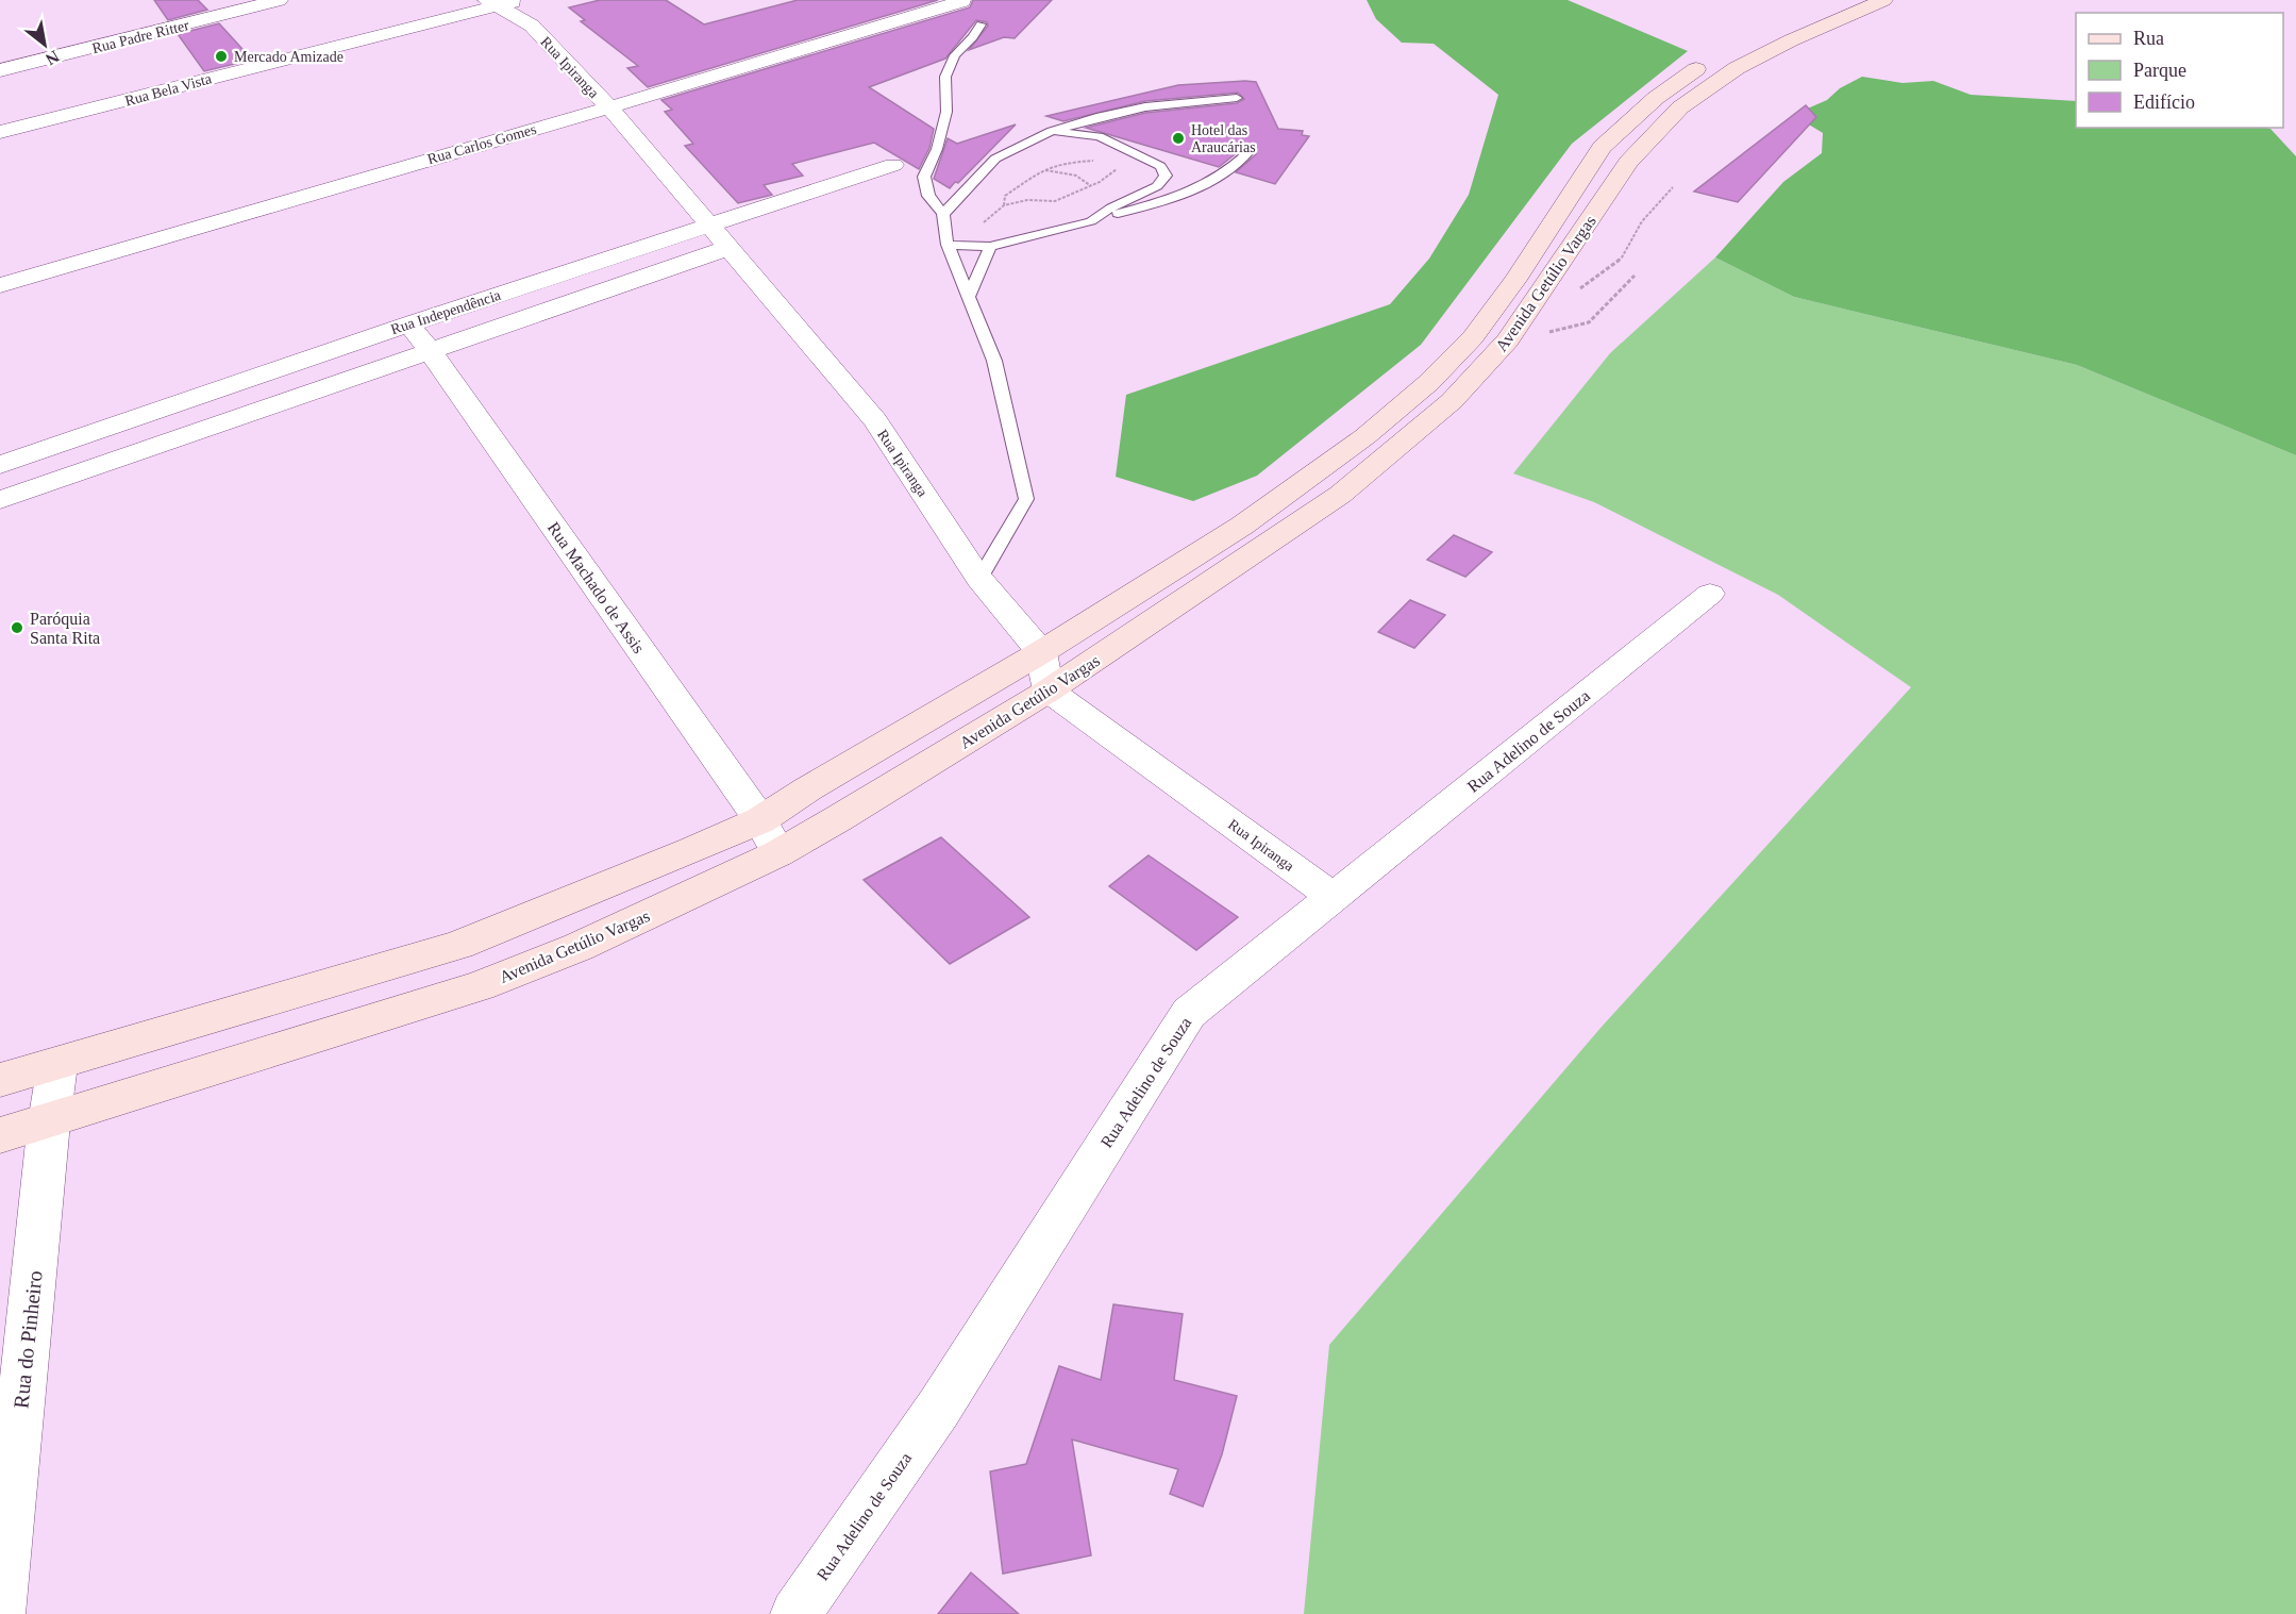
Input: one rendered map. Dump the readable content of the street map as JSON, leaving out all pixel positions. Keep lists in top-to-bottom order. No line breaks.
{"streets":{"main road":["Avenida Getúlio Vargas"],"street":["Rua Padre Ritter","Rua Ipiranga","Rua Bela Vista","Rua Carlos Gomes","Rua Independência","Rua Machado de Assis","Rua Adelino de Souza","Rua do Pinheiro"]},"crossings":[["Rua Ipiranga","Rua Bela Vista"],["Rua Ipiranga","Rua Carlos Gomes"],["Rua Ipiranga","Avenida Getúlio Vargas"],["Rua Ipiranga","Rua Independência"],["Rua Ipiranga","Rua Adelino de Souza"],["Avenida Getúlio Vargas","Rua Machado de Assis"],["Avenida Getúlio Vargas","Rua do Pinheiro"],["Rua Independência","Rua Machado de Assis"]],"places":["Mercado Amizade","Hotel das Araucárias","Paróquia Santa Rita"],"legend":["Rua","Parque","Edifício"],"north":"bottom right"}
